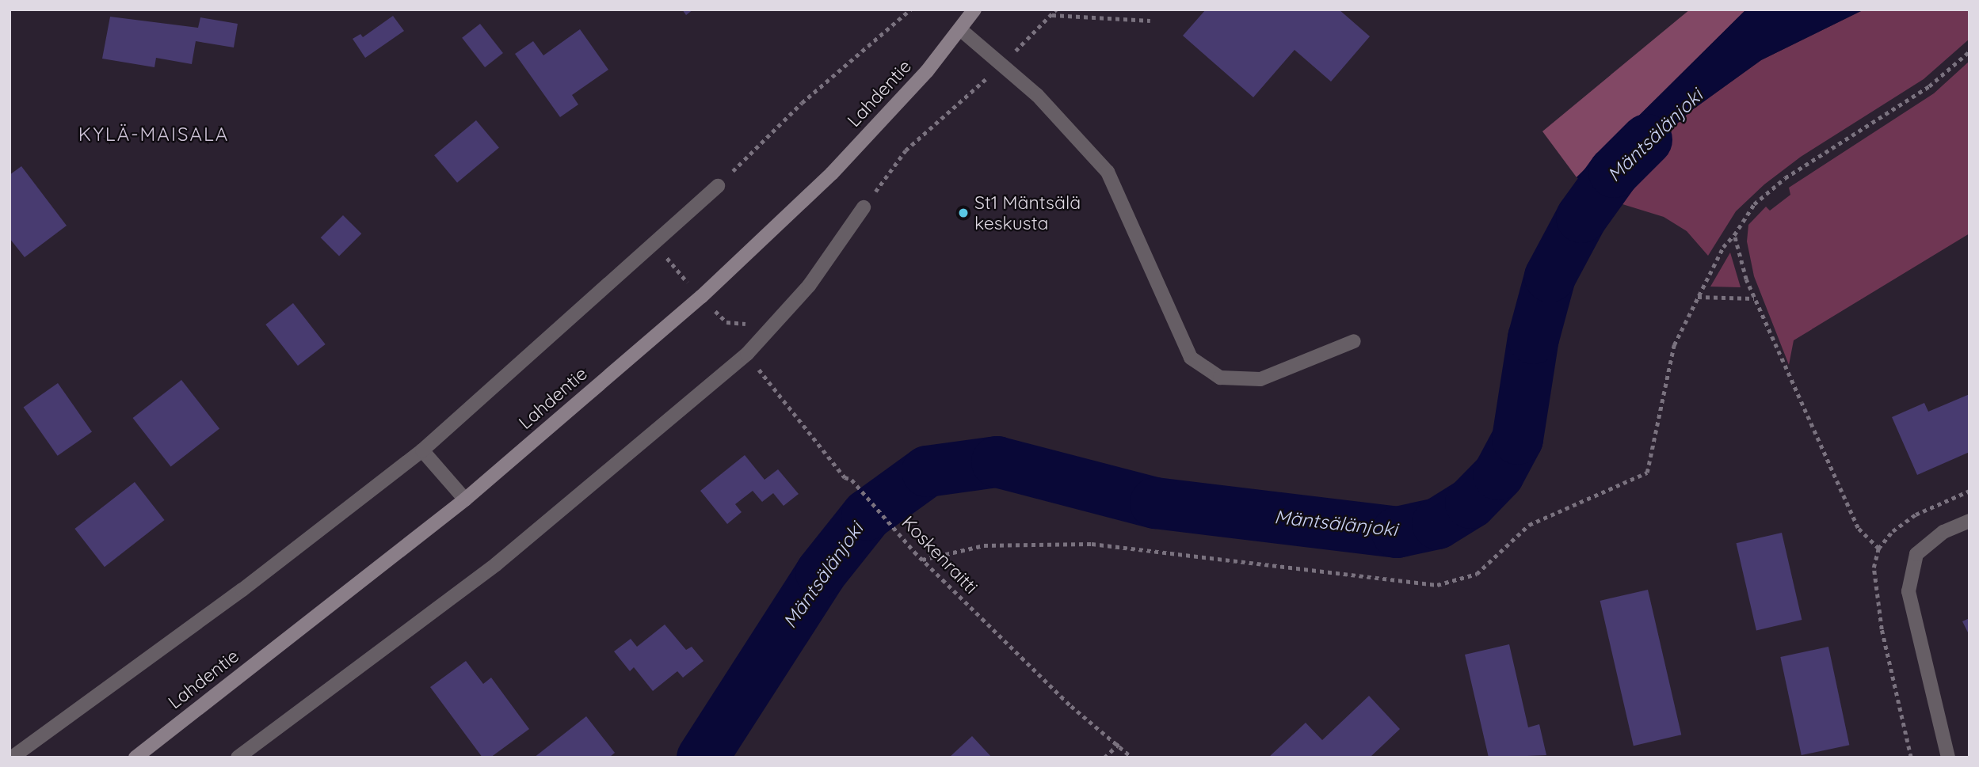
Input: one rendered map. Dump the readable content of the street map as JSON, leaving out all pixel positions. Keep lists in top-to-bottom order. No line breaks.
{"streets":{"main road":["Lahdentie"],"path":["Koskenraitti"]},"districts":["KYLÄ-MAISALA"],"water":["Mäntsälänjoki"],"places":["St1 Mäntsälä keskusta"]}
